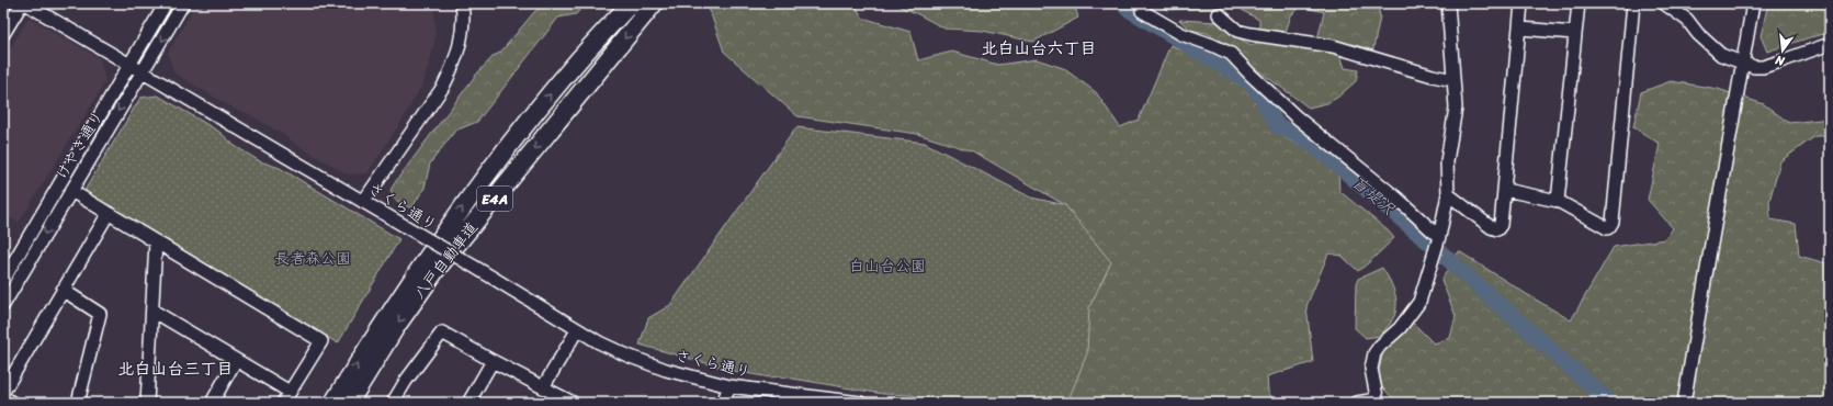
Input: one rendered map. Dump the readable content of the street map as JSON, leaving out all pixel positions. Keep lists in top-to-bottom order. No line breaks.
{"streets":{"highway":["E4A","八戸自動車道"],"street":["けやき通り","さくら通り"]},"crossings":[["けやき通り","さくら通り"]],"districts":["北白山台六丁目","北白山台三丁目"],"water":["盲堤沢"],"parks":["長者森公園","白山台公園"],"north":"bottom"}
